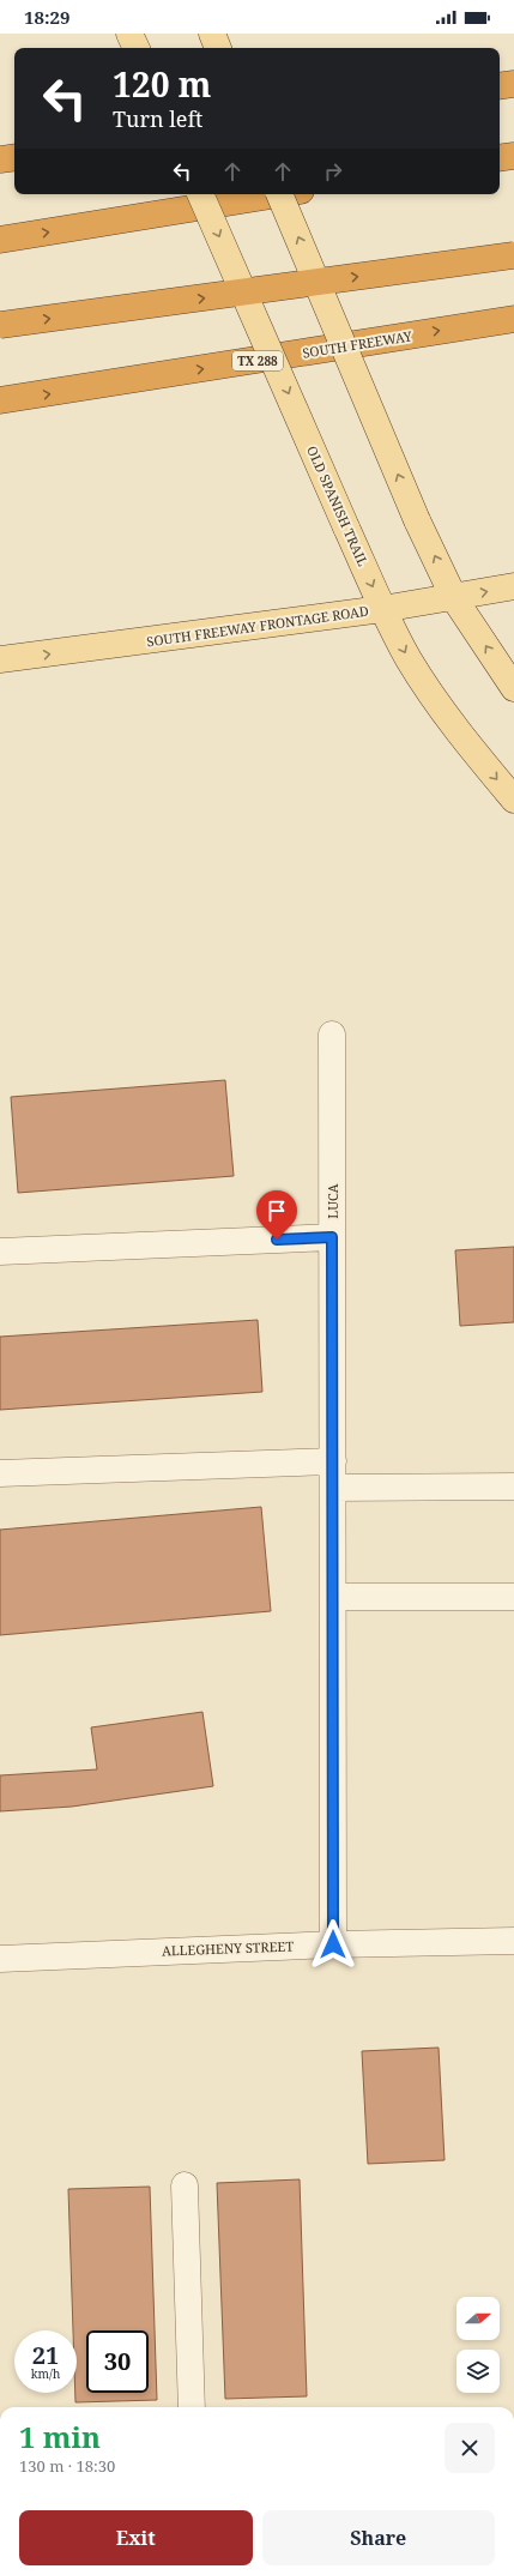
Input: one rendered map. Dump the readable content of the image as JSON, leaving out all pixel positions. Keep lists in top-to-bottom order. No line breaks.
{"streets":{"highway":["SOUTH FREEWAY","TX 288"],"main road":["OLD SPANISH TRAIL","SOUTH FREEWAY FRONTAGE ROAD"],"street":["LUCA","ALLEGHENY STREET"]},"crossings":[["OLD SPANISH TRAIL","SOUTH FREEWAY FRONTAGE ROAD"],["LUCA","ALLEGHENY STREET"]],"one_way":["SOUTH FREEWAY FRONTAGE ROAD"],"north":"right","page":{"status":"18:29","turn":["120 m","Turn left"],"speed":"21 km/h","limit":"30","heading":["1 min","130 m · 18:30"],"buttons":["Exit","Share"]}}
